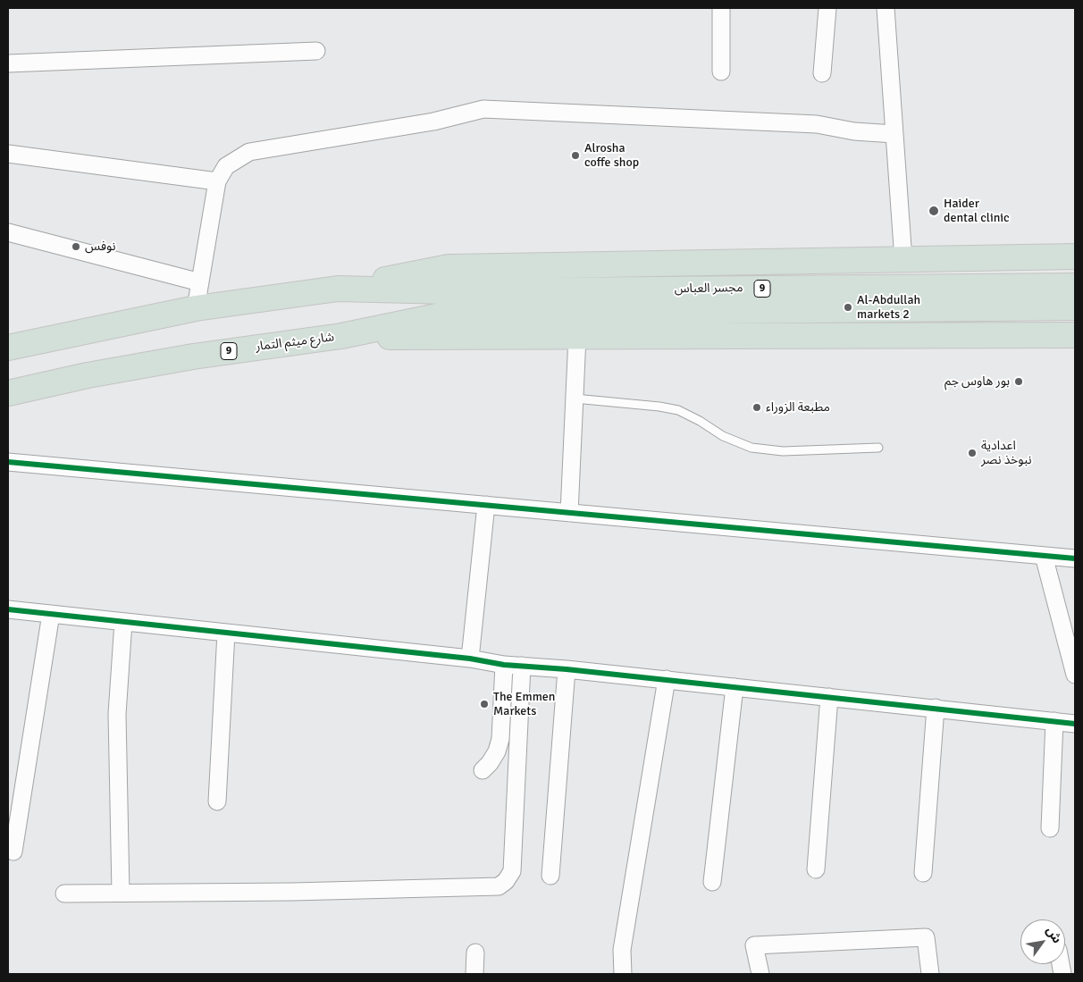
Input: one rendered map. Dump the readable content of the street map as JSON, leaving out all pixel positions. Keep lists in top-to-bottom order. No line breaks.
{"streets":{"highway":["مجسر العباس","9","شارع ميثم التمار"]},"crossings":[["مجسر العباس","9"],["مجسر العباس","شارع ميثم التمار"],["9","شارع ميثم التمار"]],"places":["Alrosha coffe shop","Haider dental clinic","نوفس","Al-Abdullah markets 2","بور هاوس جم","مطبعة الزوراء","اعدادية نبوخذ نصر","The Emmen Markets"],"north":"top right"}
